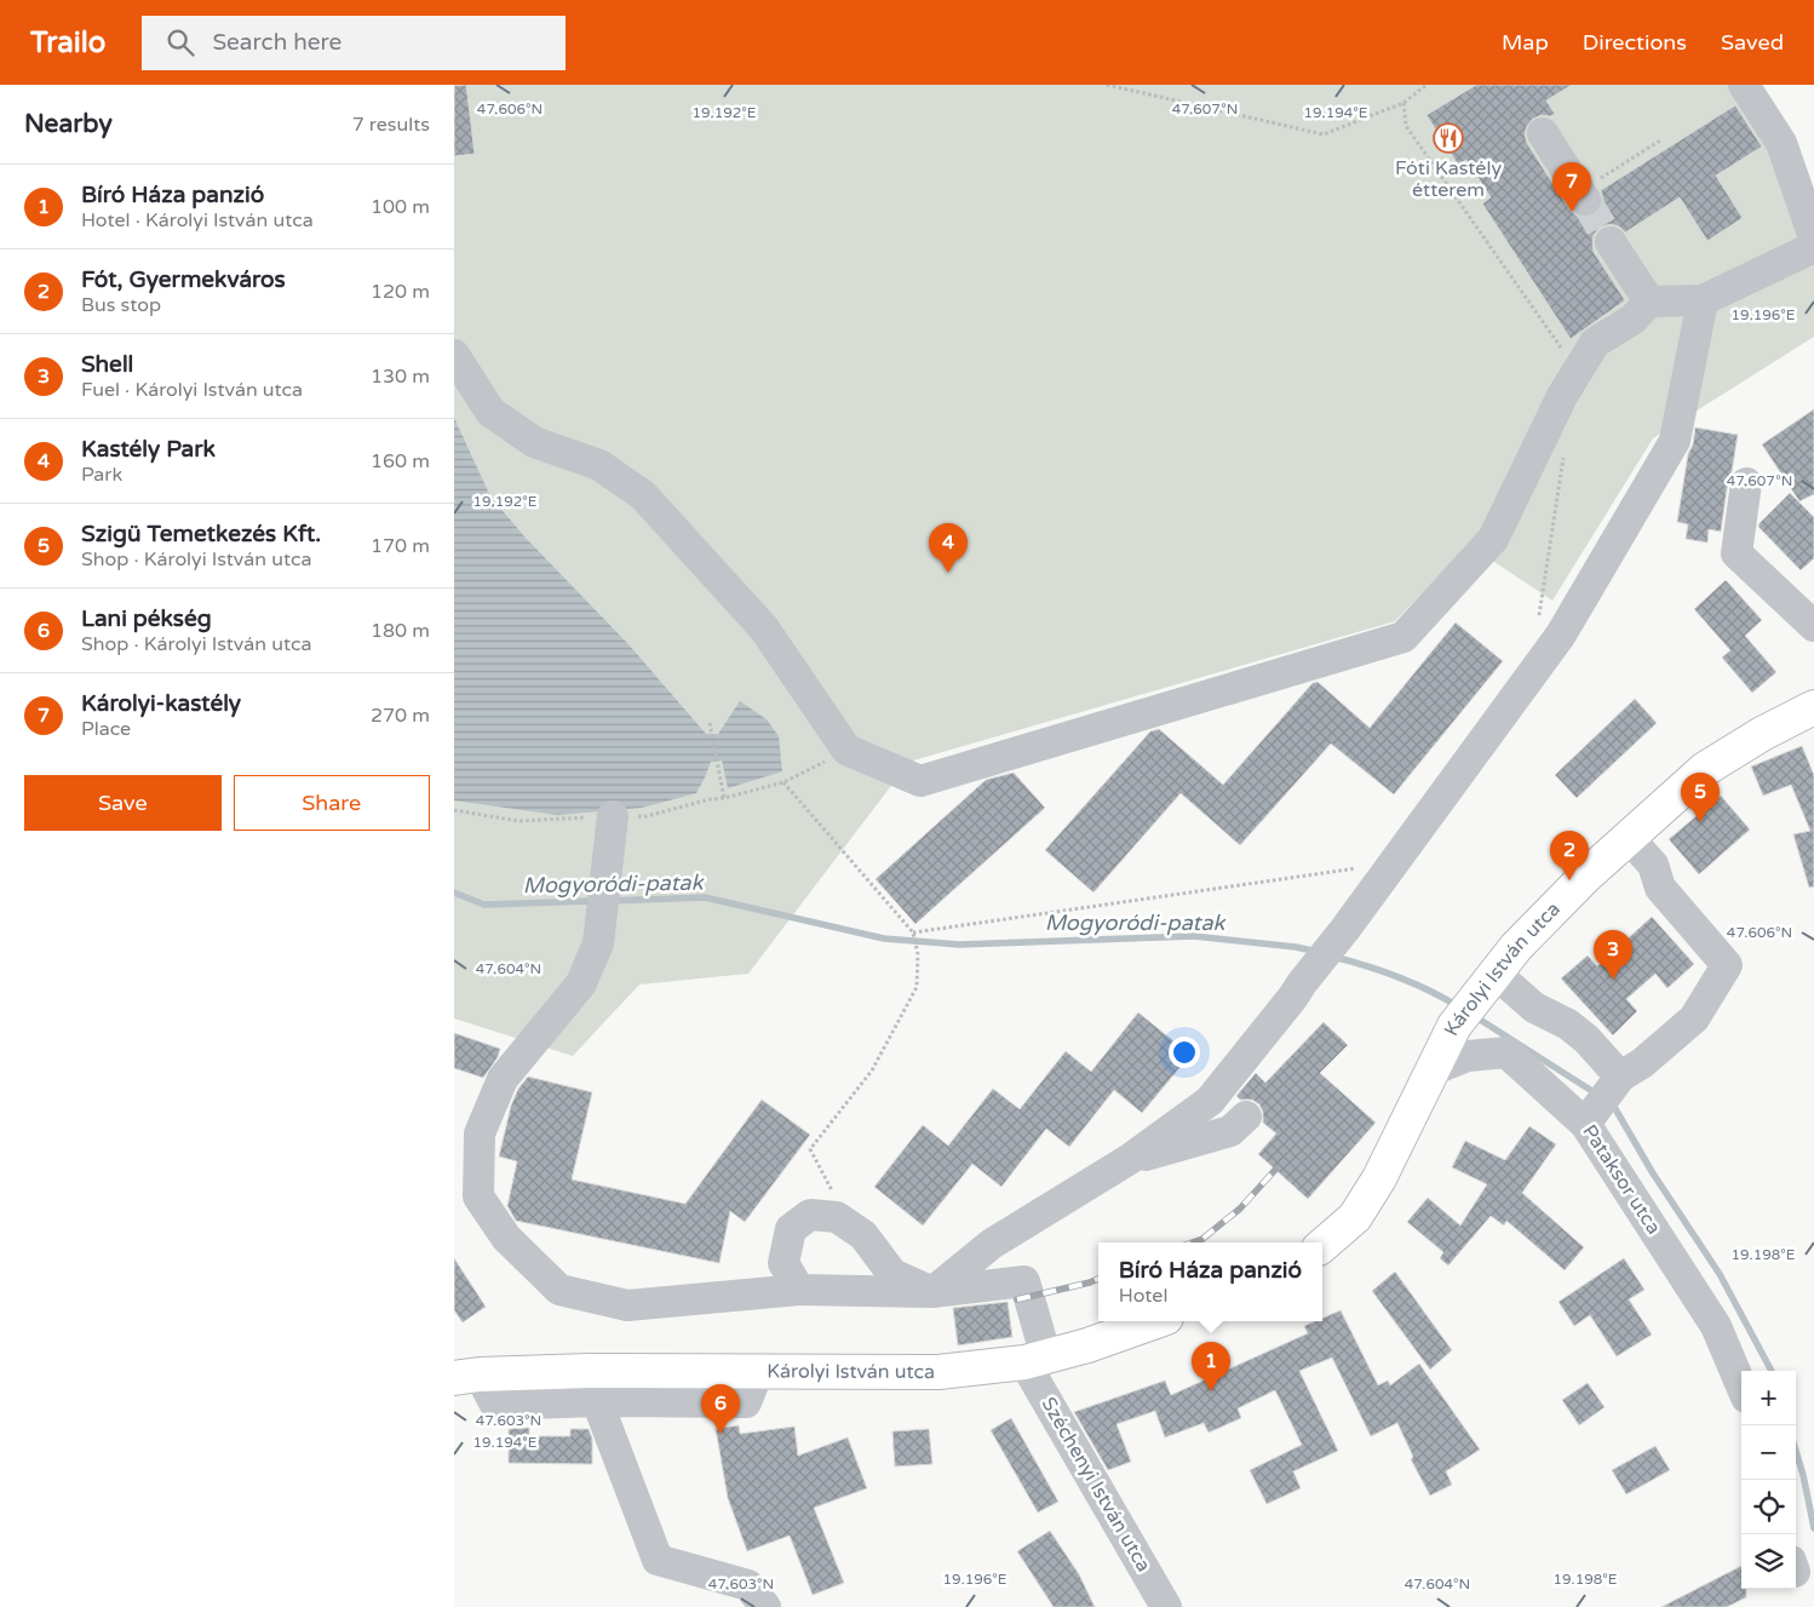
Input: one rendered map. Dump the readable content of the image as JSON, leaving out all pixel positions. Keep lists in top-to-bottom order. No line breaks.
{"streets":{"main road":["Károlyi István utca"],"street":["Pataksor utca","Széchenyi István utca"]},"crossings":[["Károlyi István utca","Széchenyi István utca"]],"water":["Mogyoródi-patak"],"places":{"restaurant":["Fóti Kastély étterem"]},"page":{"header":"Trailo","search":"Search here","nav":["Map","Directions","Saved"],"heading":["Nearby","7 results"],"pins":["7","4","5","2","3","1","6"],"list":[{"mark":"1","name":"Bíró Háza panzió","note":"Hotel · Károlyi István utca","value":"100 m"},{"mark":"2","name":"Fót, Gyermekváros","note":"Bus stop","value":"120 m"},{"mark":"3","name":"Shell","note":"Fuel · Károlyi István utca","value":"130 m"},{"mark":"4","name":"Kastély Park","note":"Park","value":"160 m"},{"mark":"5","name":"Szigü Temetkezés Kft.","note":"Shop · Károlyi István utca","value":"170 m"},{"mark":"6","name":"Lani pékség","note":"Shop · Károlyi István utca","value":"180 m"},{"mark":"7","name":"Károlyi-kastély","note":"Place","value":"270 m"}],"buttons":["Save","Share"],"popup":["Bíró Háza panzió","Hotel"],"map_buttons":["+","−"]},"coordinates":["47.606°N","47.607°N","19.192°E","19.194°E","19.196°E","47.604°N","19.198°E","47.603°N"]}
